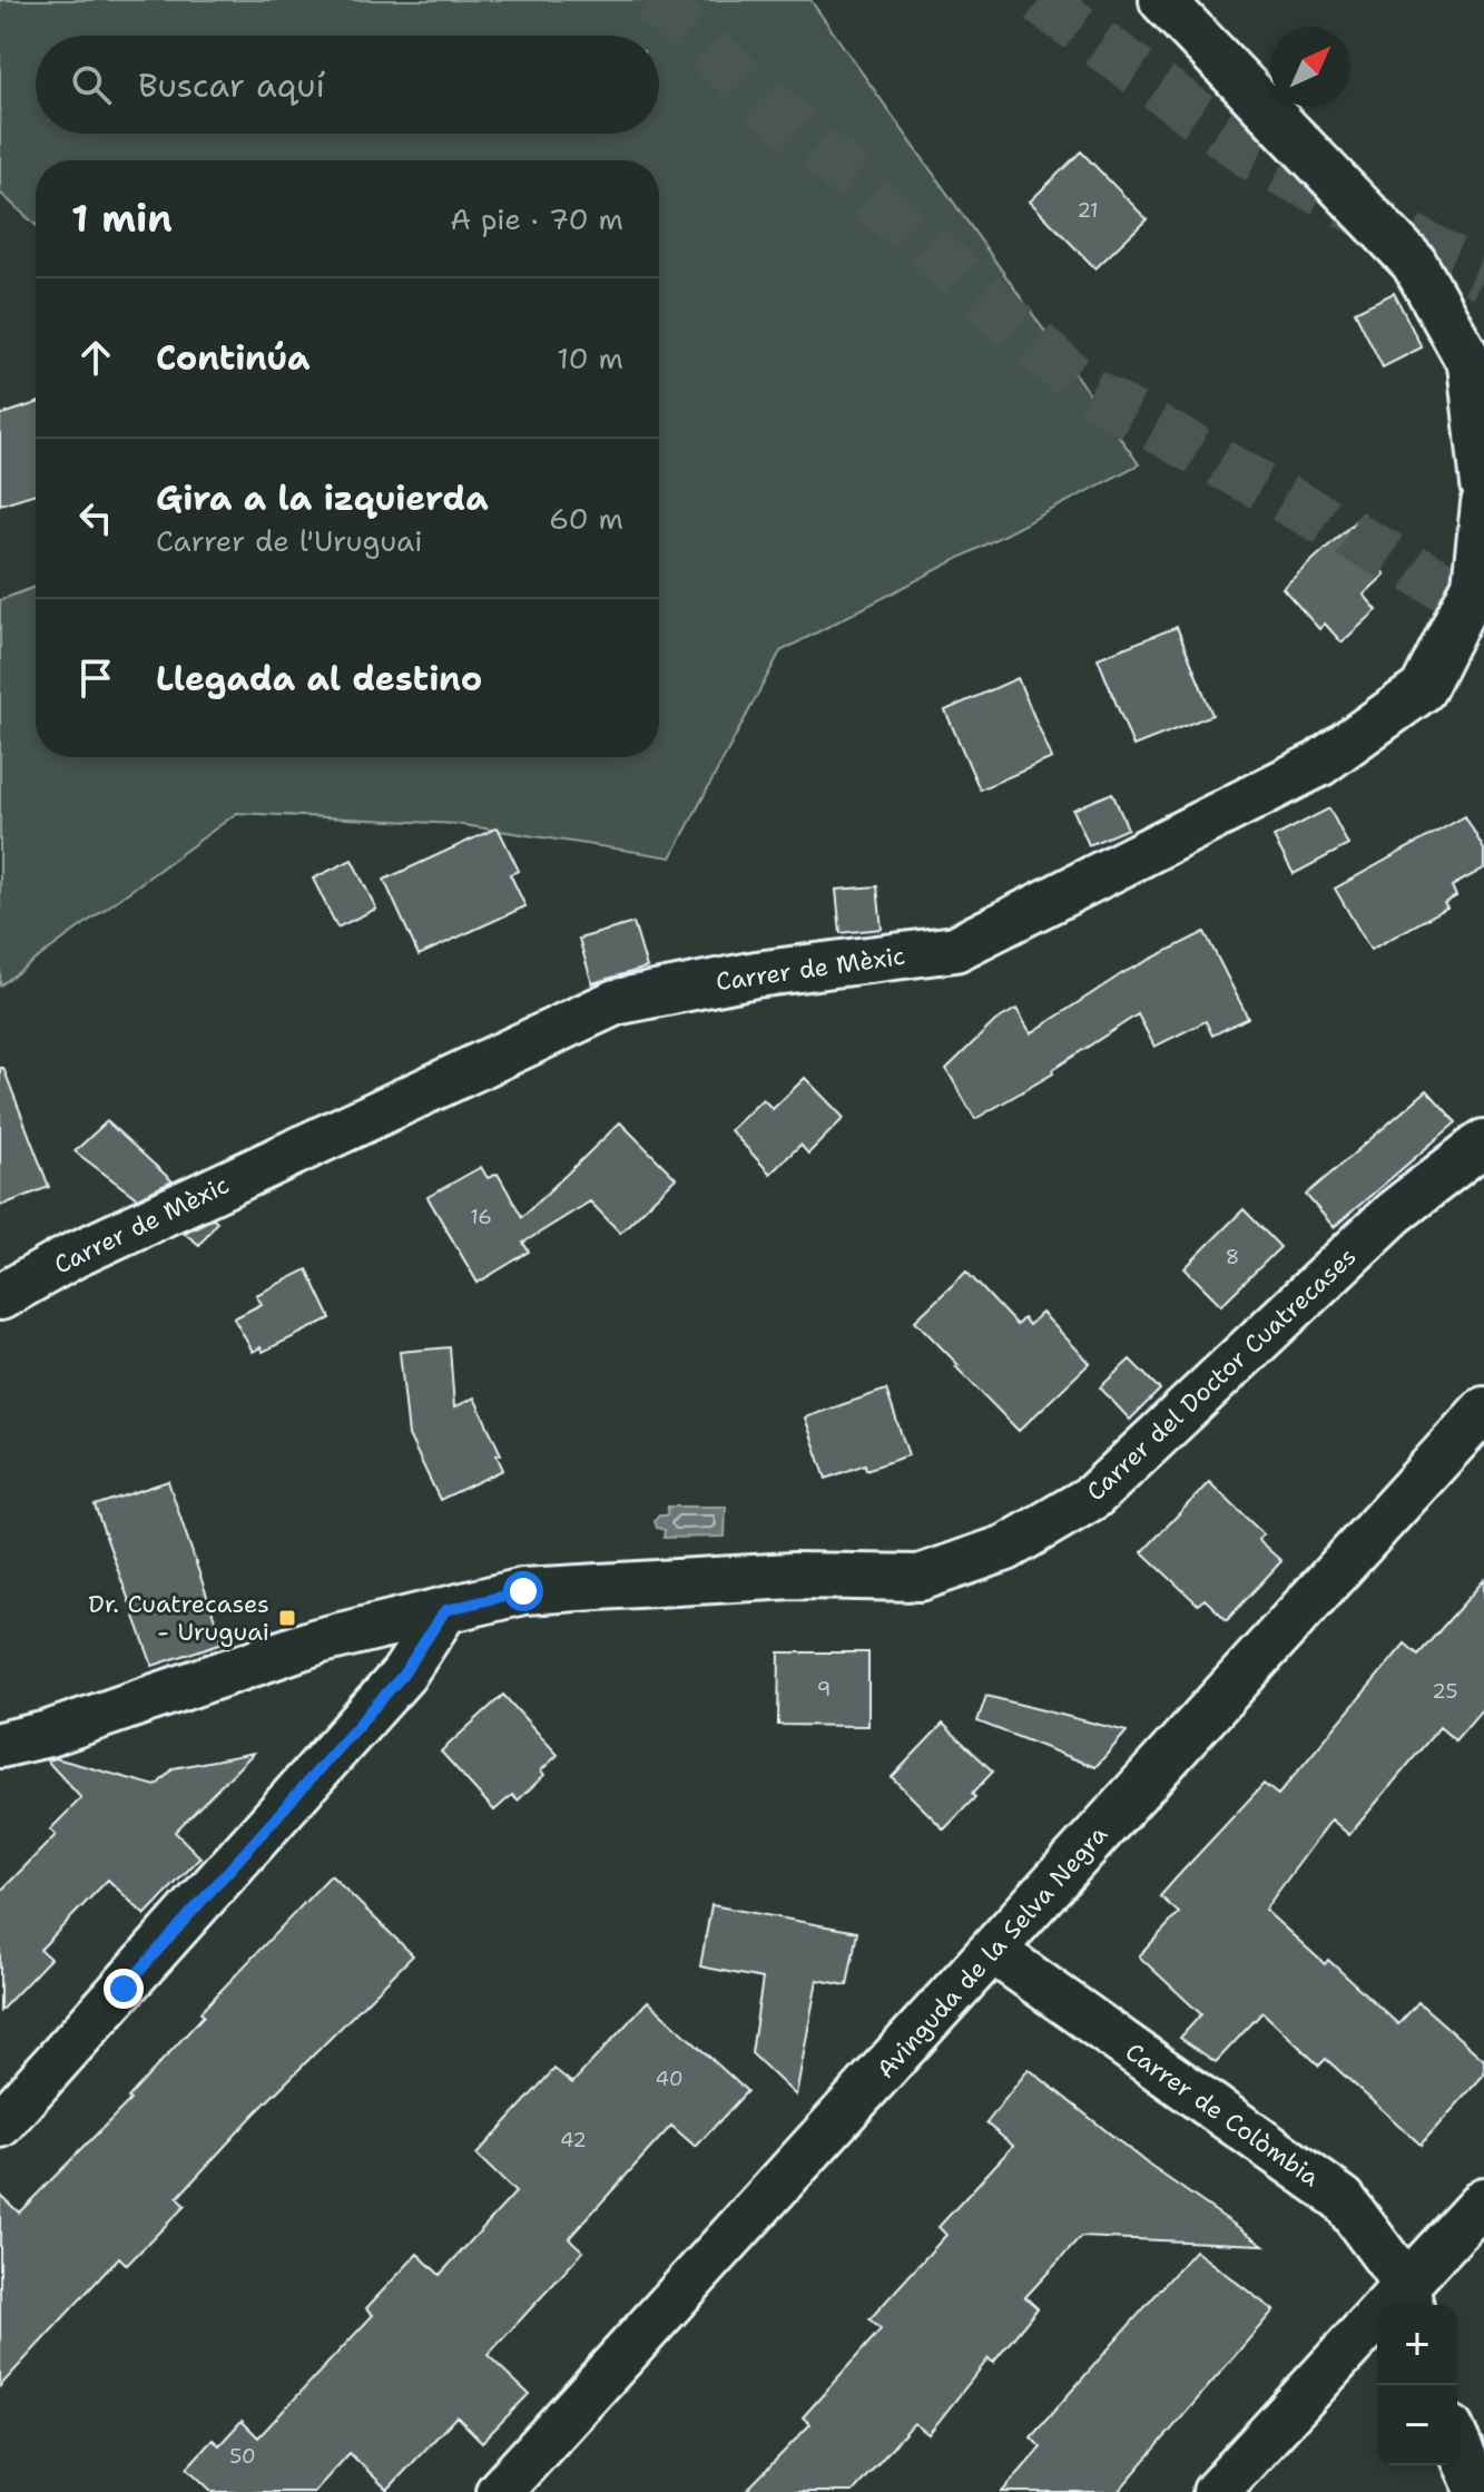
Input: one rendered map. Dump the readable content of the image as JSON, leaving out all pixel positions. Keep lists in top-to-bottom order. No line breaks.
{"streets":{"street":["Carrer de Mèxic","Carrer del Doctor Cuatrecases","Avinguda de la Selva Negra","Carrer de Colòmbia"]},"crossings":[["Avinguda de la Selva Negra","Carrer de Colòmbia"]],"places":{"transit":["Dr. Cuatrecases - Uruguai"]},"house_numbers":["21","16","8","9","25","40","42","50"],"north":"top right","page":{"search":"Buscar aquí","heading":["1 min","A pie · 70 m"],"list":[["Continúa","10 m"],["Gira a la izquierda","Carrer de l'Uruguai","60 m"],"Llegada al destino"],"map_buttons":["+","−"]}}
